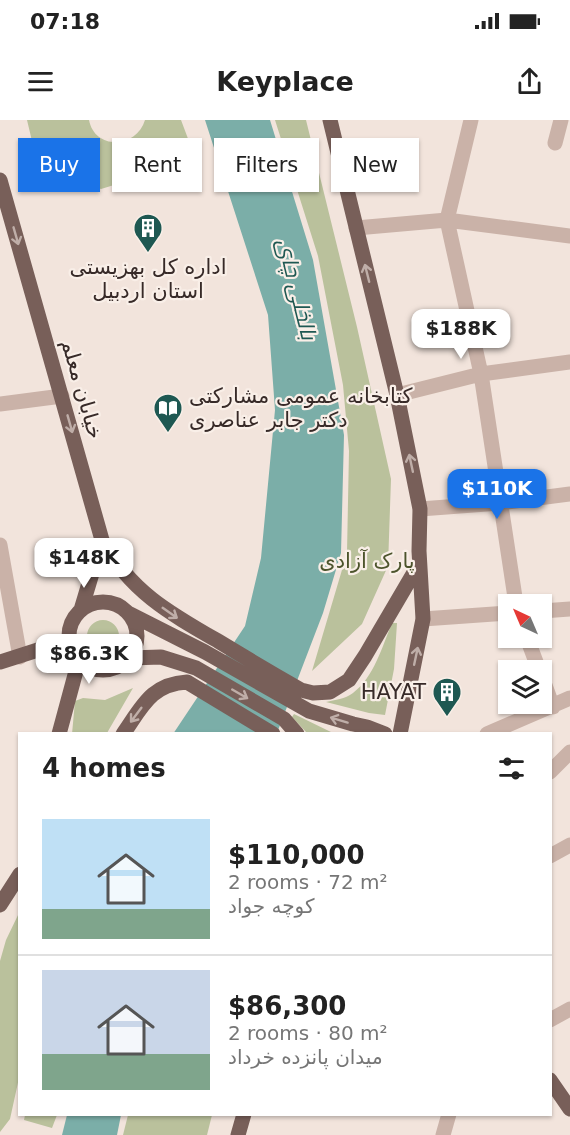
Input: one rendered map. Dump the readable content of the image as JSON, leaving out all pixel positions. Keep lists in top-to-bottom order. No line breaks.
{"streets":{"main road":["خیابان معلم"]},"one_way":["خیابان معلم"],"water":["بالخلی چای"],"parks":["پارک آزادی"],"places":{"building":["اداره کل بهزیستی استان اردبیل","HAYAT"],"library":["کتابخانه عمومی مشارکتی دکتر جابر عناصری"]},"north":"top left","page":{"status":"07:18","header":"Keyplace","chip":["Buy","Rent","Filters","New"],"price":["$188K","$110K","$148K","$86.3K"],"heading":"4 homes","list":[{"name":"$110,000","note":"2 rooms · 72 m² · کوچه جواد"},{"name":"$86,300","note":"2 rooms · 80 m² · میدان پانزده خرداد"}]}}
